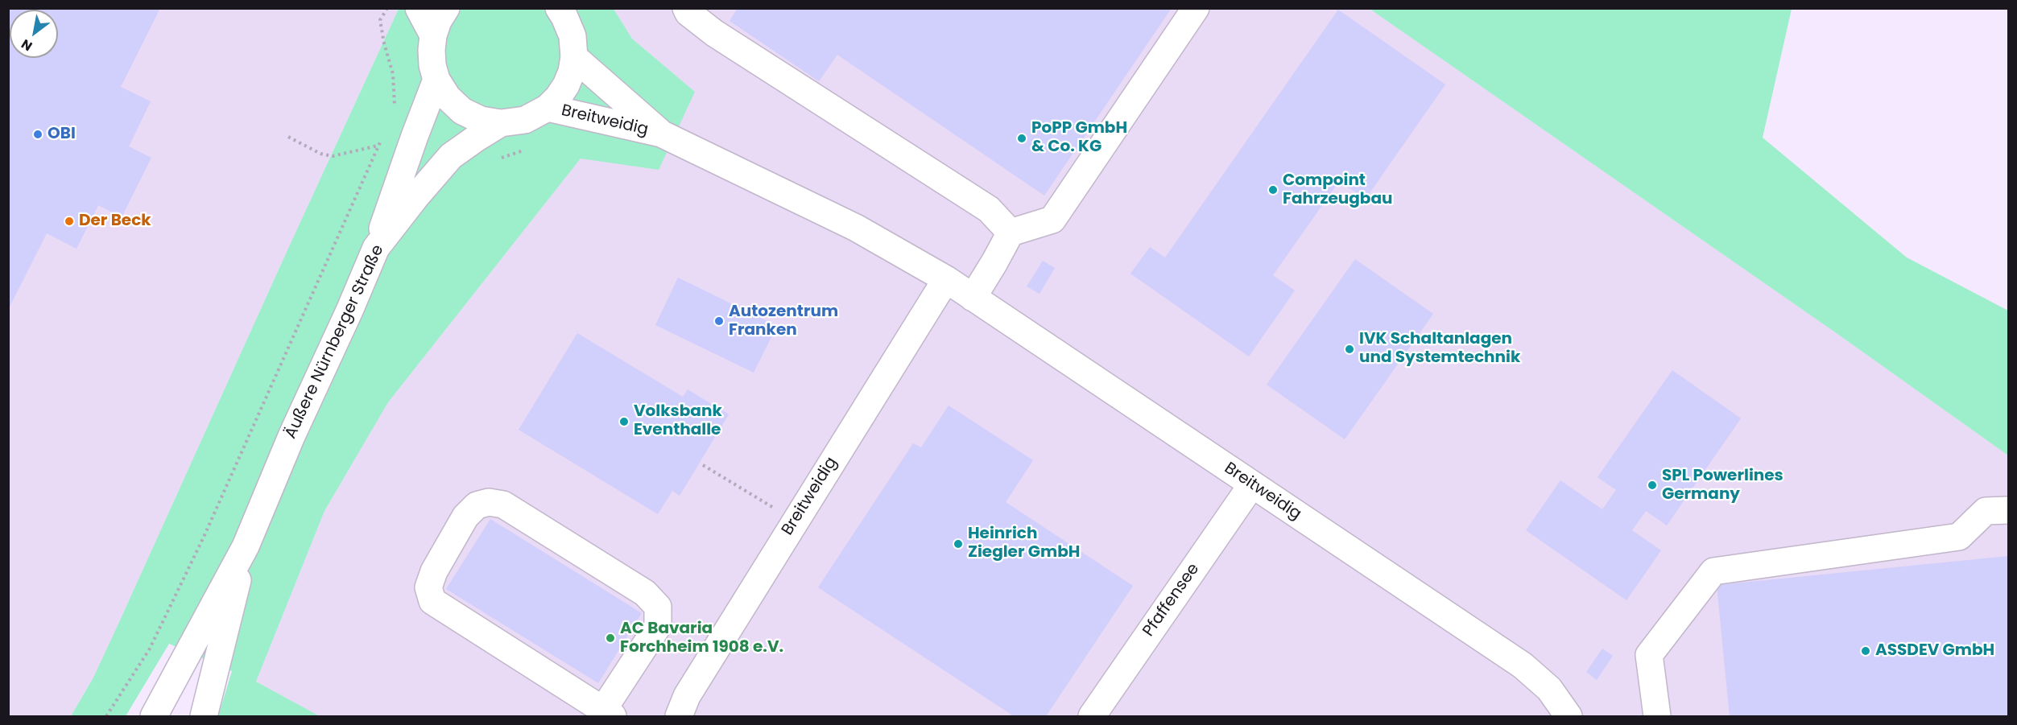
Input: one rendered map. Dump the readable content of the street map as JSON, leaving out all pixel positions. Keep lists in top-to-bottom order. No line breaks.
{"streets":{"street":["Breitweidig","Äußere Nürnberger Straße","Pfaffensee"]},"crossings":[["Breitweidig","Pfaffensee"]],"places":["OBI","PoPP GmbH & Co. KG","Compoint Fahrzeugbau","Der Beck","Autozentrum Franken","IVK Schaltanlagen und Systemtechnik","Volksbank Eventhalle","SPL Powerlines Germany","Heinrich Ziegler GmbH","AC Bavaria Forchheim 1908 e.V.","ASSDEV GmbH"],"north":"bottom left"}
